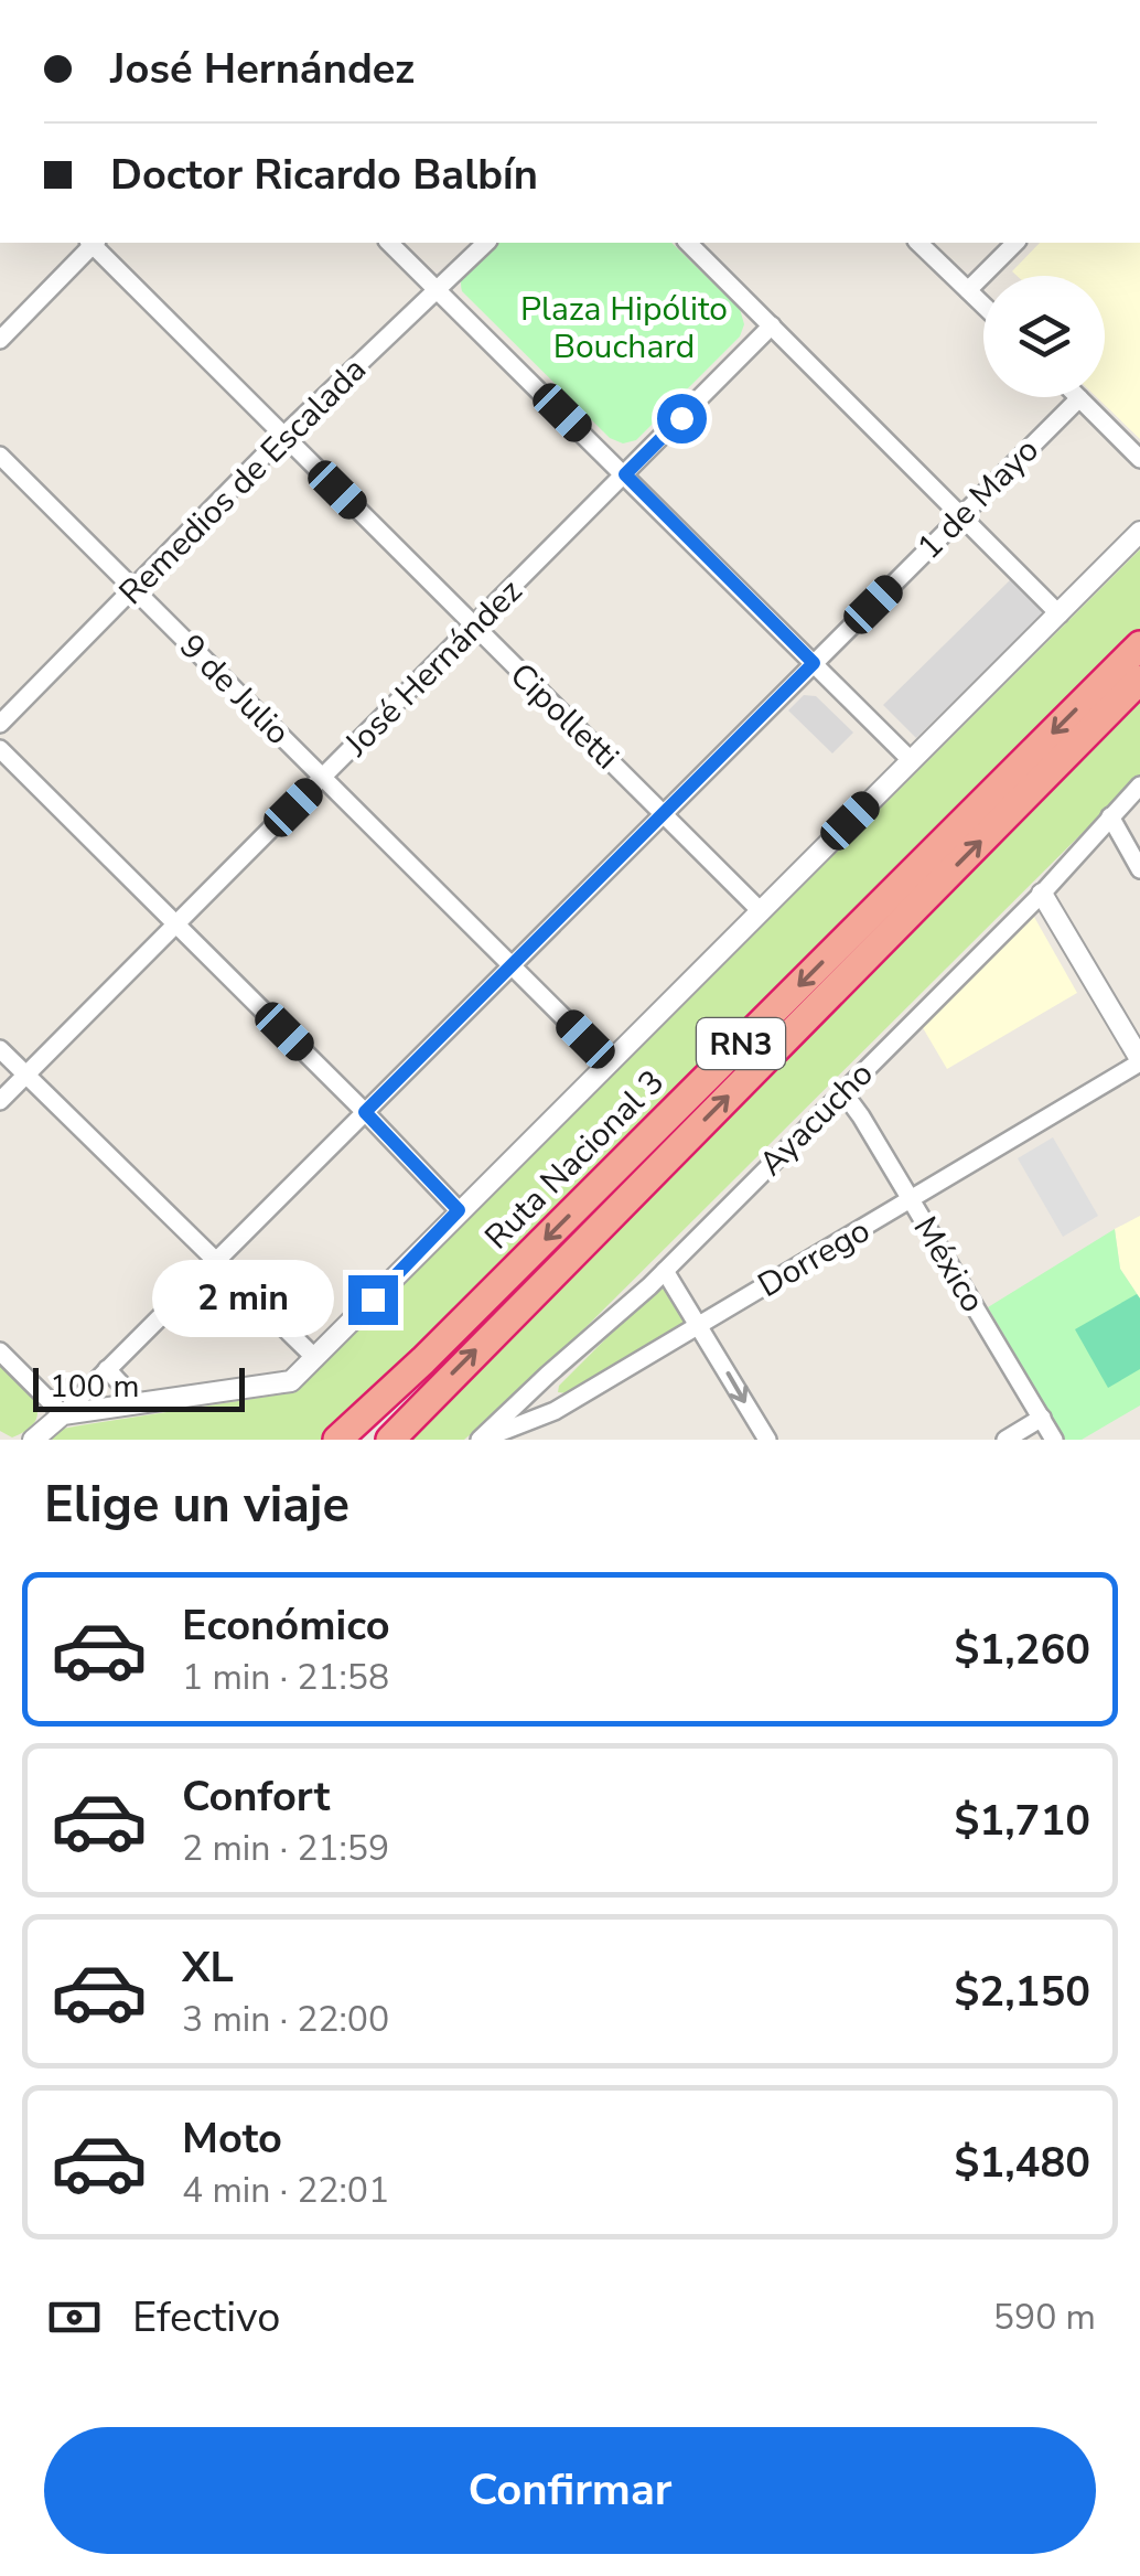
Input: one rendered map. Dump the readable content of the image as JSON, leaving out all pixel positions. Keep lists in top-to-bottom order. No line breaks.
{"streets":{"highway":["RN3","Ruta Nacional 3"],"street":["Remedios de Escalada","1 de Mayo","José Hernández","9 de Julio","Cipolletti","Ayacucho","Dorrego","México"]},"crossings":[["Remedios de Escalada","9 de Julio"],["Remedios de Escalada","Cipolletti"],["1 de Mayo","9 de Julio"],["1 de Mayo","Cipolletti"],["José Hernández","9 de Julio"],["José Hernández","Cipolletti"],["Ayacucho","Dorrego"],["Ayacucho","México"],["Dorrego","México"]],"parks":["Plaza Hipólito Bouchard"],"scale_bar":"100 m","page":{"banner":["José Hernández","Doctor Ricardo Balbín"],"bubble":"2 min","scale":"100 m","heading":"Elige un viaje","list":[{"name":"Económico","note":"1 min · 21:58","value":"$1,260"},{"name":"Confort","note":"2 min · 21:59","value":"$1,710"},{"name":"XL","note":"3 min · 22:00","value":"$2,150"},{"name":"Moto","note":"4 min · 22:01","value":"$1,480"}],"pay":["Efectivo","590 m"],"buttons":"Confirmar"}}
